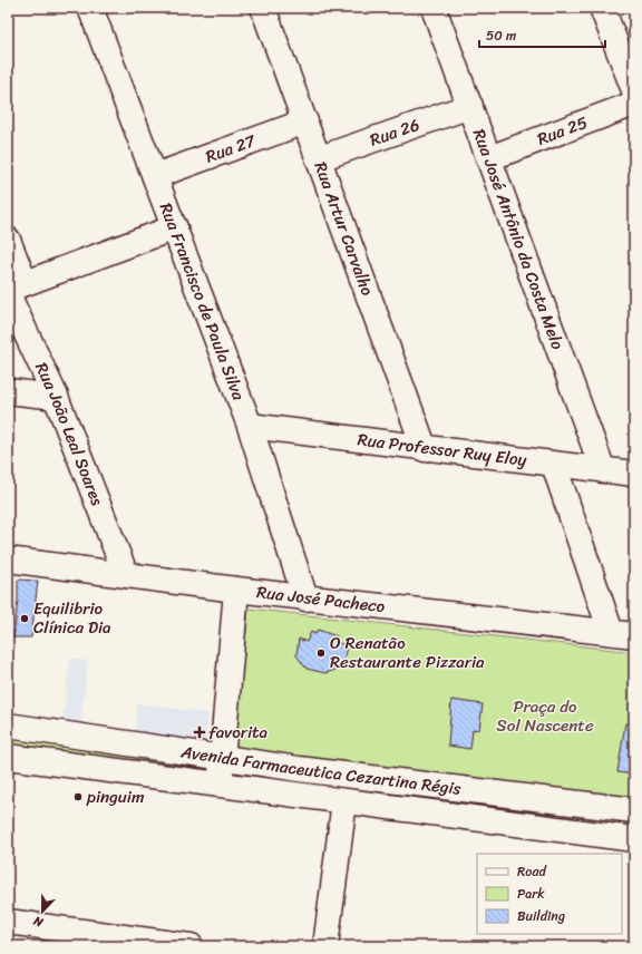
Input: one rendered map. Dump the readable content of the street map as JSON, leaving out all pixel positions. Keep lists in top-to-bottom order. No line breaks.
{"streets":{"street":["Rua 25","Rua 26","Rua 27","Rua Artur Carvalho","Rua José Antônio da Costa Melo","Rua Francisco de Paula Silva","Rua João Leal Soares","Rua Professor Ruy Eloy","Rua José Pacheco","Avenida Farmaceutica Cezartina Régis"]},"crossings":[["Rua 25","Rua José Antônio da Costa Melo"],["Rua 26","Rua Artur Carvalho"],["Rua 26","Rua José Antônio da Costa Melo"],["Rua 27","Rua Artur Carvalho"],["Rua 27","Rua Francisco de Paula Silva"],["Rua Artur Carvalho","Rua Professor Ruy Eloy"],["Rua José Antônio da Costa Melo","Rua Professor Ruy Eloy"],["Rua Francisco de Paula Silva","Rua Professor Ruy Eloy"],["Rua Francisco de Paula Silva","Rua José Pacheco"],["Rua João Leal Soares","Rua José Pacheco"]],"parks":["Praça do Sol Nascente"],"places":{"other":["Equilibrio Clínica Dia","O Renatão Restaurante Pizzaria","pinguim"],"health":["favorita"]},"legend":["Road","Park","Building"],"scale_bar":"50 m","north":"bottom"}
